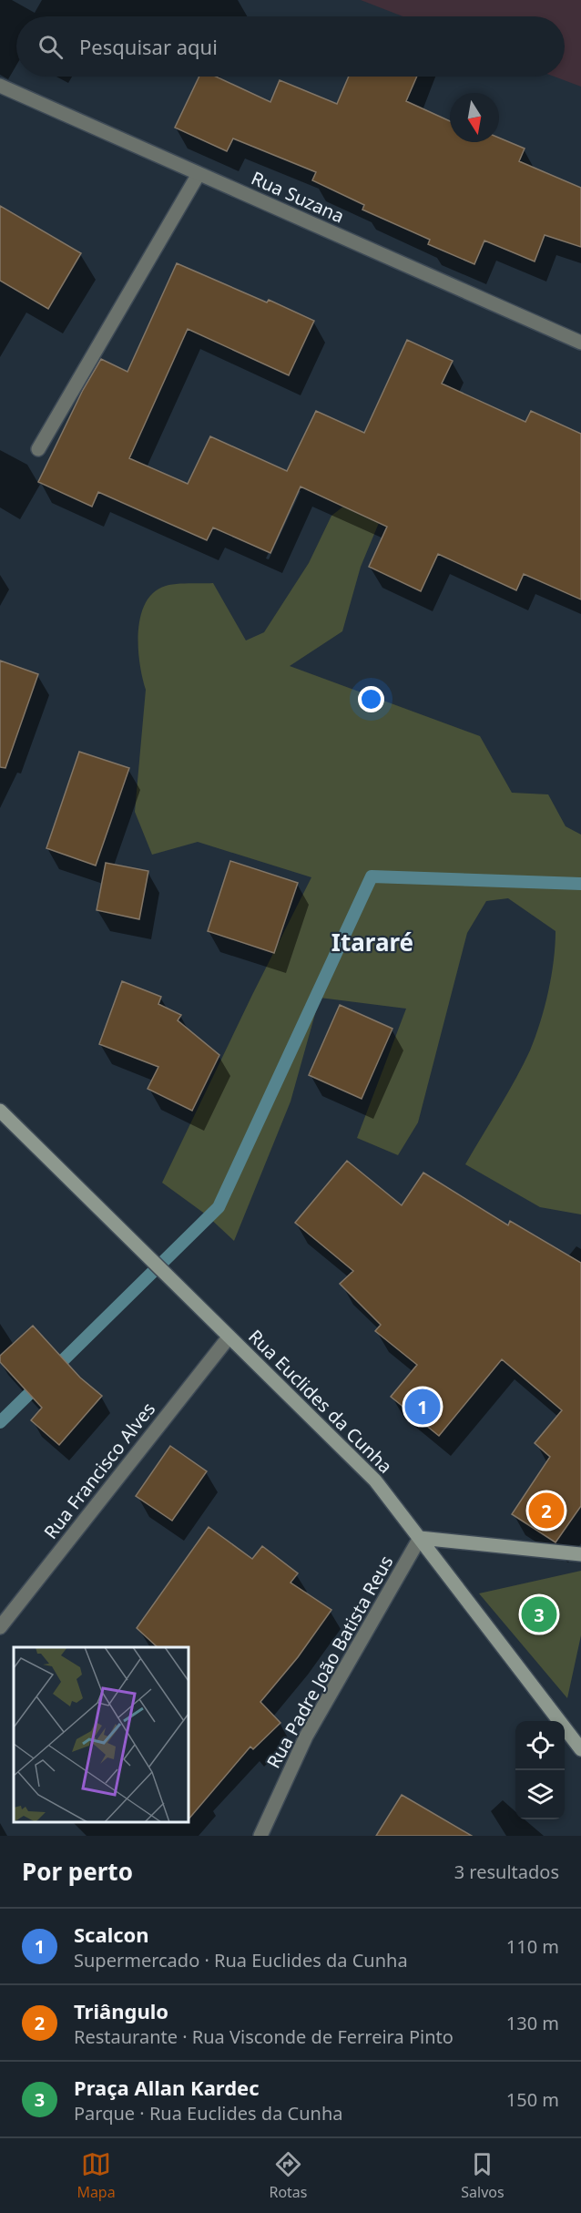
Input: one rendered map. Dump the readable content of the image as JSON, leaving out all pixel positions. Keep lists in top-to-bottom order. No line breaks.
{"streets":{"main road":["Rua Euclides da Cunha"],"street":["Rua Suzana","Rua Francisco Alves","Rua Padre João Batista Reus"]},"crossings":[["Rua Euclides da Cunha","Rua Francisco Alves"],["Rua Euclides da Cunha","Rua Padre João Batista Reus"]],"districts":["Itararé"],"north":"bottom","page":{"search":"Pesquisar aqui","pins":["1","2","3"],"heading":["Por perto","3 resultados"],"list":[{"mark":"1","name":"Scalcon","note":"Supermercado · Rua Euclides da Cunha","value":"110 m"},{"mark":"2","name":"Triângulo","note":"Restaurante · Rua Visconde de Ferreira Pinto","value":"130 m"},{"mark":"3","name":"Praça Allan Kardec","note":"Parque · Rua Euclides da Cunha","value":"150 m"}],"nav":["Mapa","Rotas","Salvos"]}}
